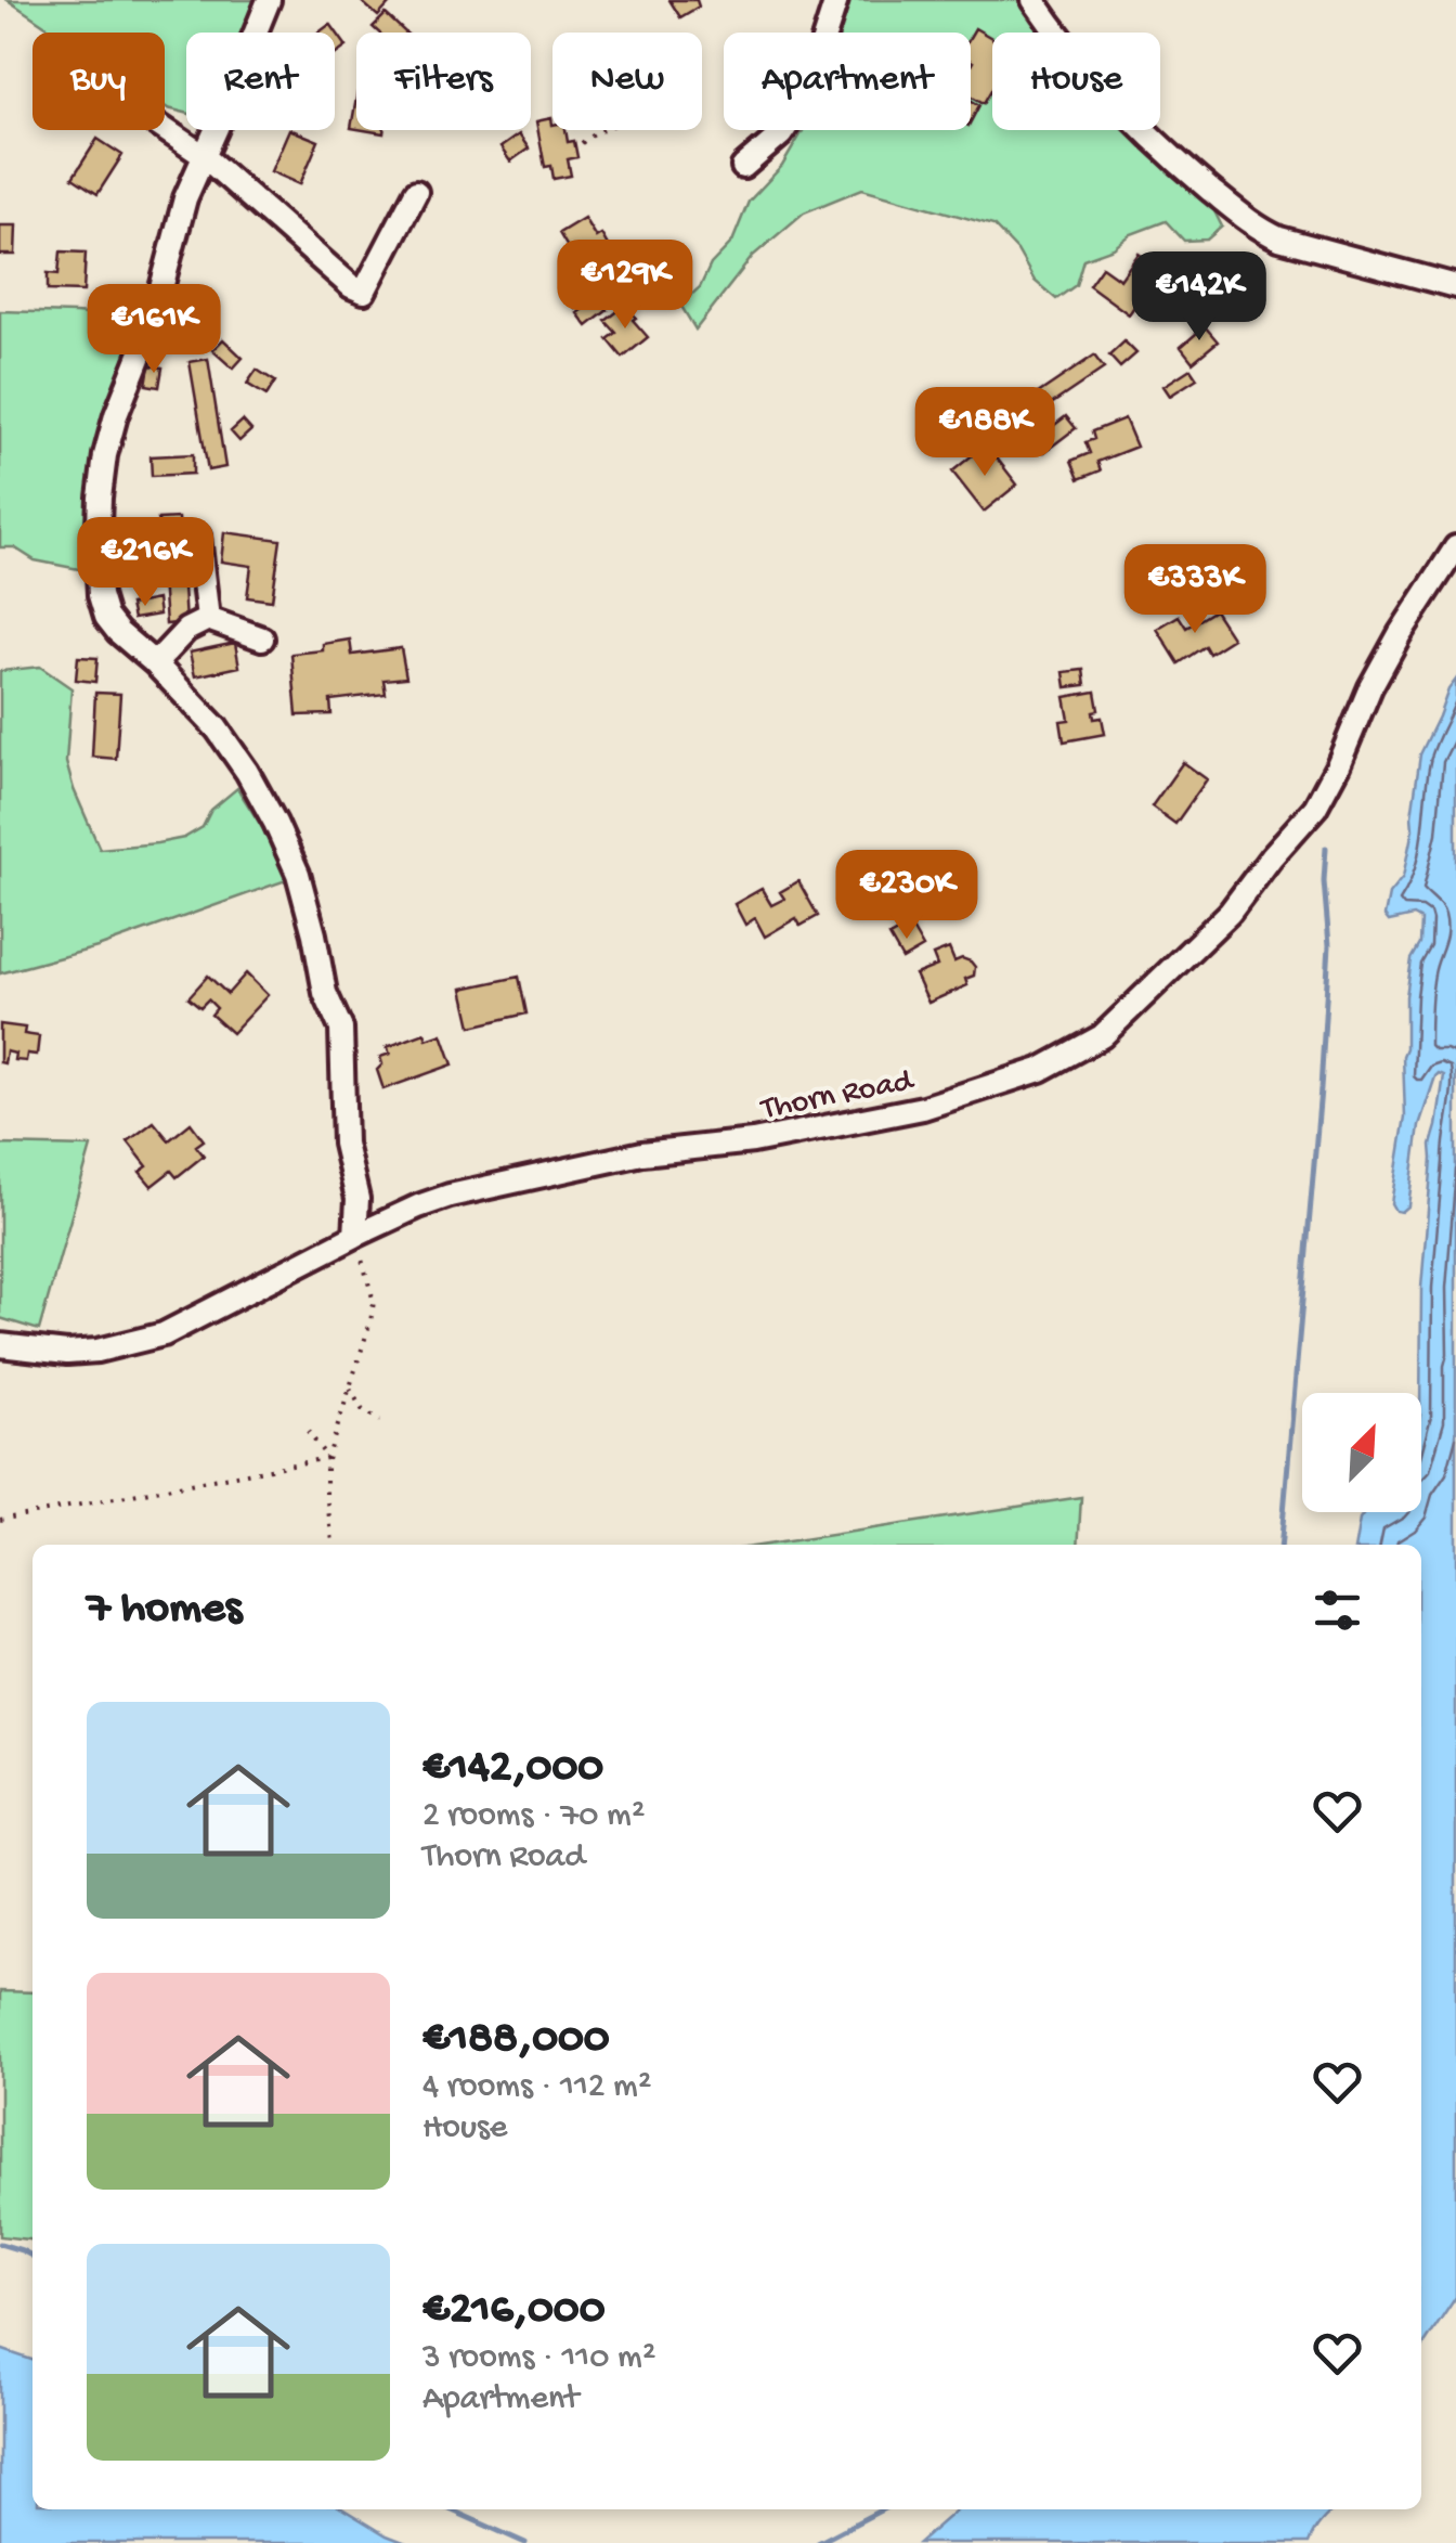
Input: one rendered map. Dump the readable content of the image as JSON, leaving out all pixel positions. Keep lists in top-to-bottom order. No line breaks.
{"streets":{"street":["Thorn Road"]},"north":"top right","page":{"chip":["Buy","Rent","Filters","New","Apartment","House"],"price":["€129K","€142K","€161K","€188K","€216K","€333K","€230K"],"heading":"7 homes","list":[{"name":"€142,000","note":"2 rooms · 70 m² · Thorn Road"},{"name":"€188,000","note":"4 rooms · 112 m² · House"},{"name":"€216,000","note":"3 rooms · 110 m² · Apartment"}]}}
